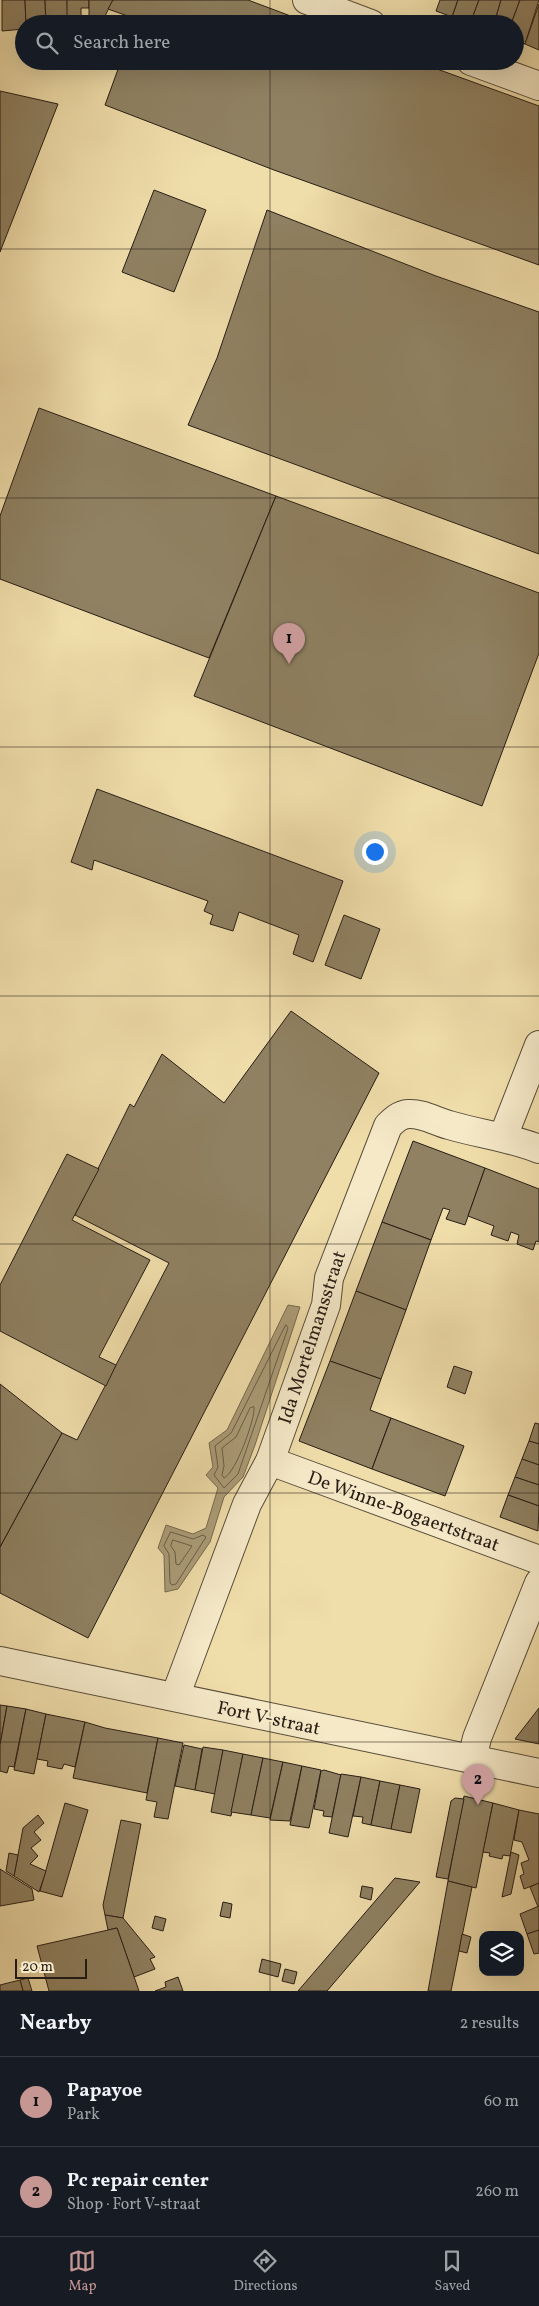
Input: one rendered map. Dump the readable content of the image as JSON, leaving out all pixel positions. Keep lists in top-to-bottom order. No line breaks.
{"streets":{"street":["Ida Mortelmansstraat","De Winne-Bogaertstraat","Fort V-straat"]},"crossings":[["Ida Mortelmansstraat","De Winne-Bogaertstraat"],["Ida Mortelmansstraat","Fort V-straat"]],"scale_bar":"20 m","page":{"search":"Search here","pins":["1","2"],"scale":"20 m","heading":["Nearby","2 results"],"list":[{"mark":"1","name":"Papayoe","note":"Park","value":"60 m"},{"mark":"2","name":"Pc repair center","note":"Shop · Fort V-straat","value":"260 m"}],"nav":["Map","Directions","Saved"]}}
